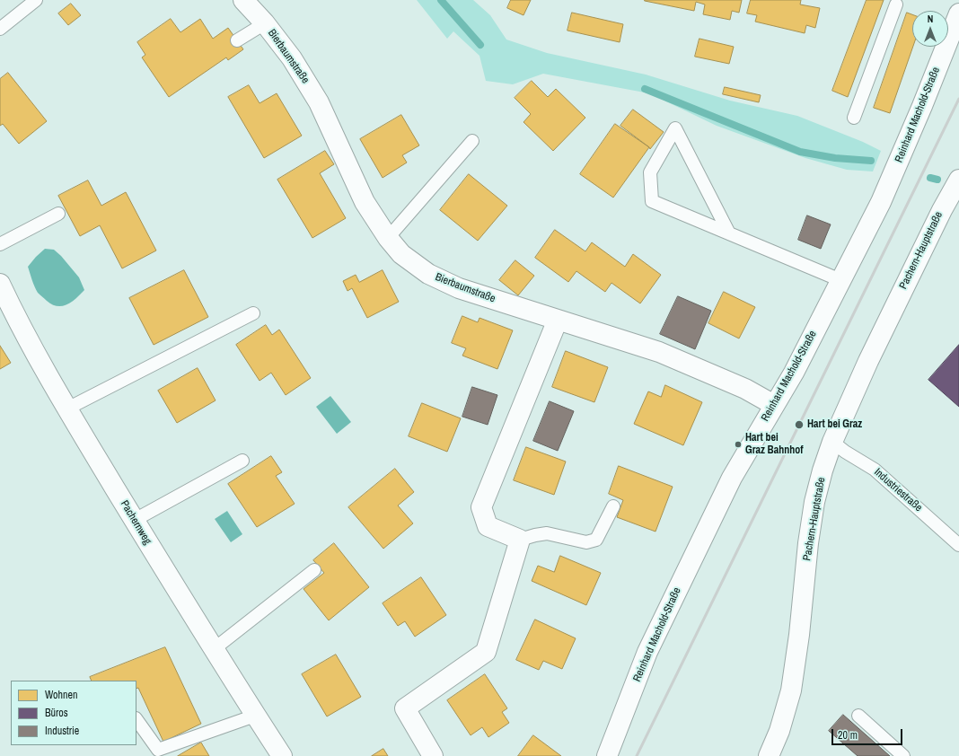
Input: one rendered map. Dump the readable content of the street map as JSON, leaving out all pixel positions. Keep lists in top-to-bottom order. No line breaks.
{"streets":{"street":["Bierbaumstraße","Reinhard Machold-Straße","Pachern-Hauptstraße","Pachernweg"],"lane":["Industriestraße"]},"crossings":[["Bierbaumstraße","Reinhard Machold-Straße"],["Pachern-Hauptstraße","Industriestraße"]],"places":["Hart bei Graz","Hart bei Graz Bahnhof"],"legend":["Wohnen","Büros","Industrie"],"scale_bar":"20 m","north":"top"}
